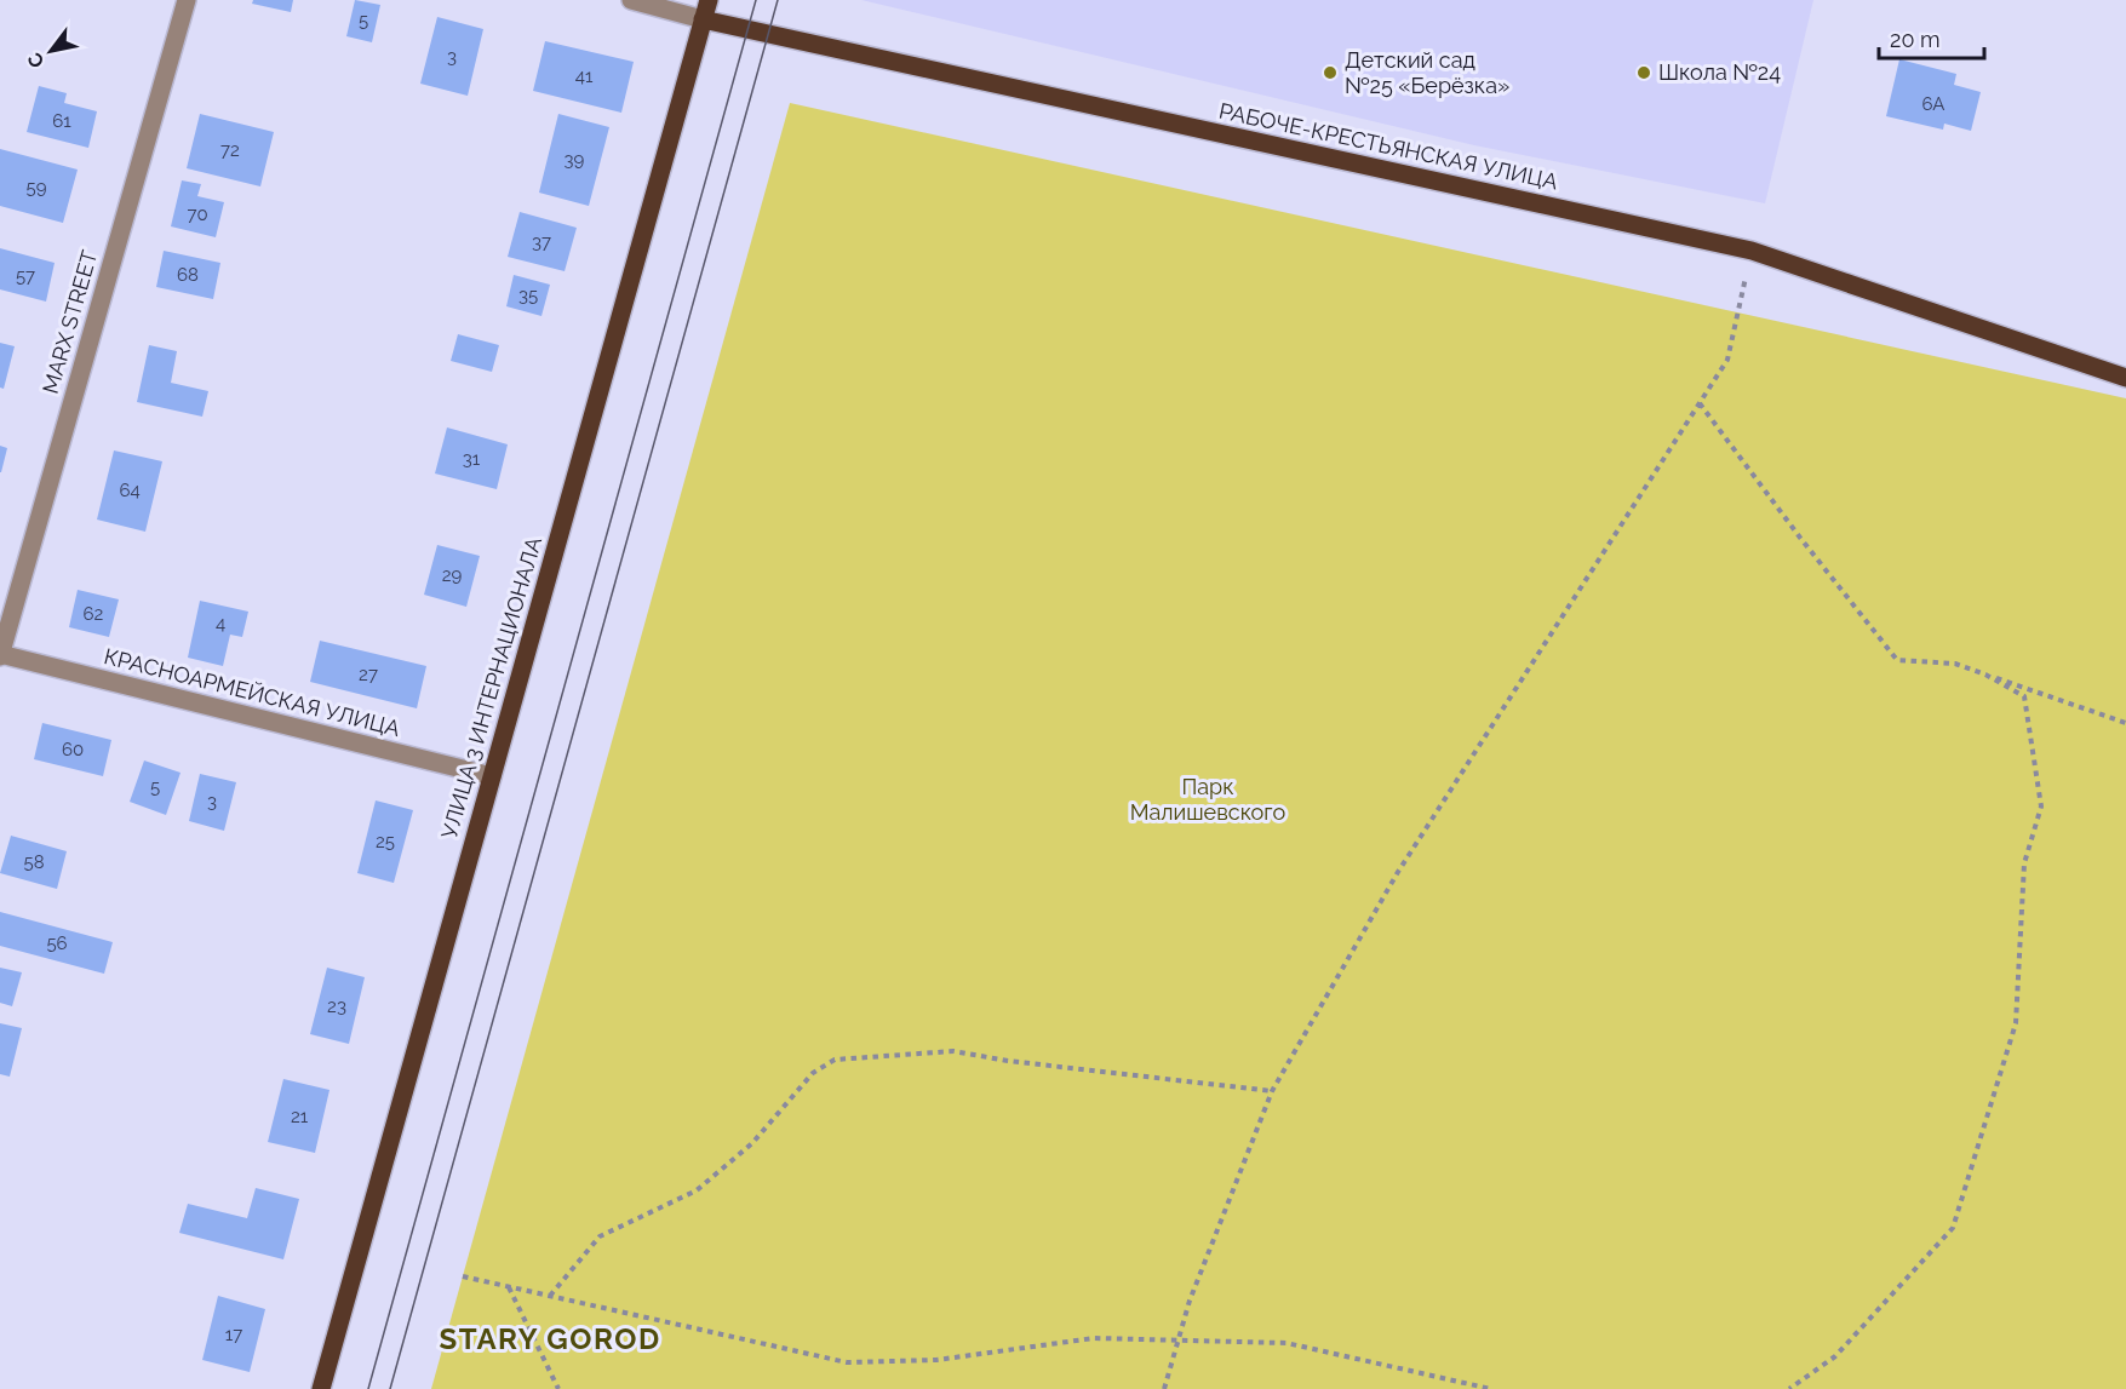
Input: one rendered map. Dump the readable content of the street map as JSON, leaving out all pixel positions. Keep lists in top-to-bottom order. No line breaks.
{"streets":{"main road":["РАБОЧЕ-КРЕСТЬЯНСКАЯ УЛИЦА","УЛИЦА 3 ИНТЕРНАЦИОНАЛА"],"street":["MARX STREET","КРАСНОАРМЕЙСКАЯ УЛИЦА"]},"crossings":[["РАБОЧЕ-КРЕСТЬЯНСКАЯ УЛИЦА","УЛИЦА 3 ИНТЕРНАЦИОНАЛА"],["MARX STREET","КРАСНОАРМЕЙСКАЯ УЛИЦА"],["УЛИЦА 3 ИНТЕРНАЦИОНАЛА","КРАСНОАРМЕЙСКАЯ УЛИЦА"]],"districts":["STARY GOROD"],"parks":["Парк Малишевского"],"places":["Детский сад №25 «Берёзка»","Школа №24"],"house_numbers":["5","3","41","6А","61","72","39","59","70","37","68","57","35","31","64","29","62","4","27","60","5","3","25","58","56","23","21","17"],"scale_bar":"20 m","north":"bottom left"}
